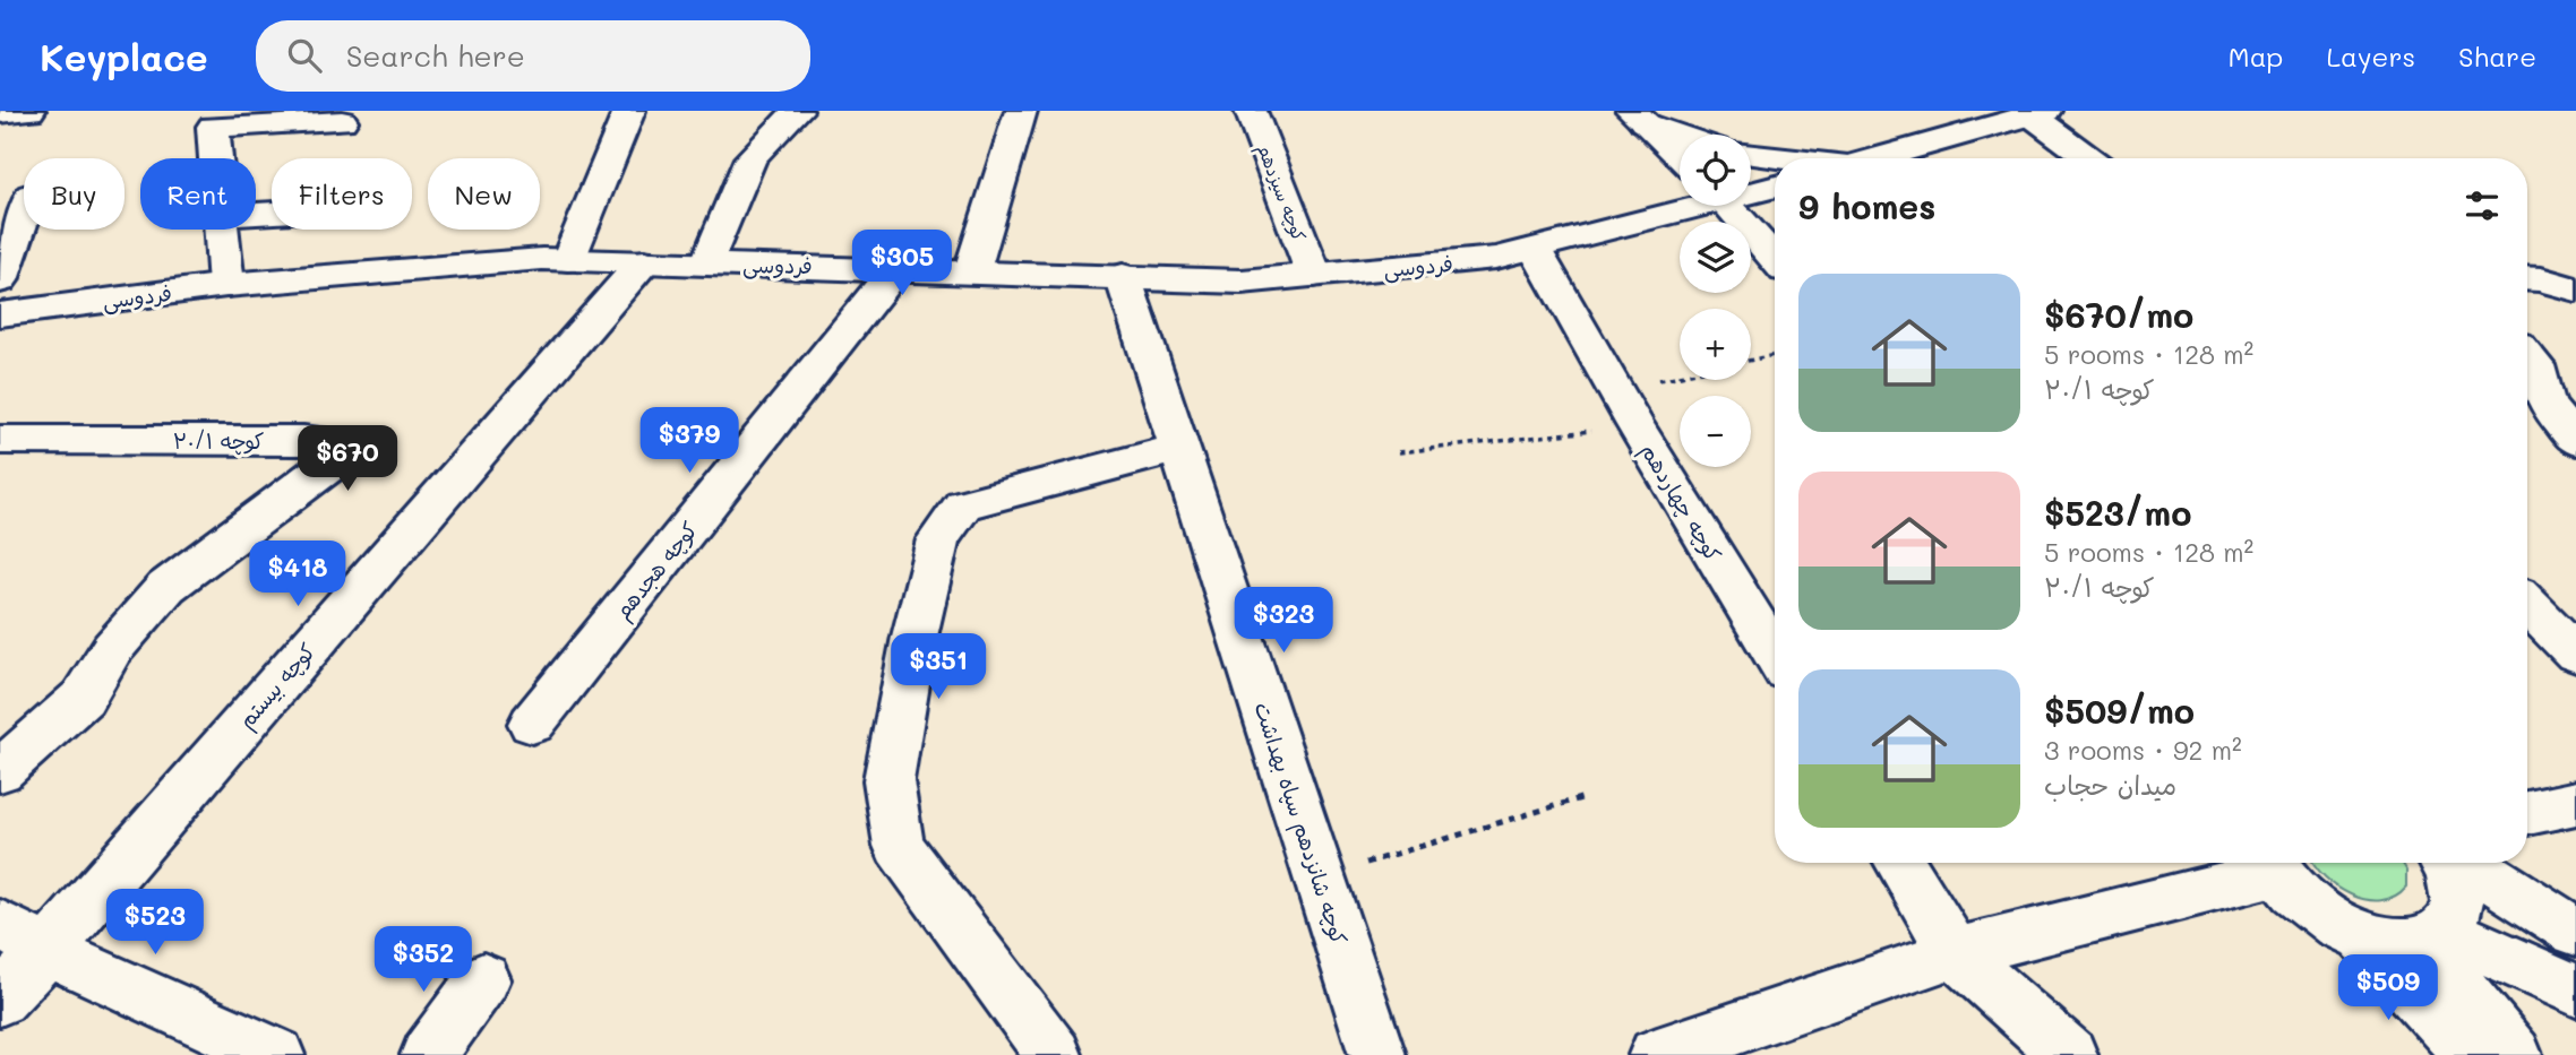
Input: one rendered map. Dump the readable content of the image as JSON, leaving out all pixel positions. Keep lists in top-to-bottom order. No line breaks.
{"streets":{"street":["کوچه سیزدهم","فردوسی","کوچه ۲۰/۱","کوچه چهاردهم","کوچه هجدهم","کوچه بیستم","کوچه شانزدهم سپاه بهداشت"]},"crossings":[["کوچه سیزدهم","فردوسی"],["فردوسی","کوچه چهاردهم"],["فردوسی","کوچه هجدهم"],["فردوسی","کوچه بیستم"],["فردوسی","کوچه شانزدهم سپاه بهداشت"]],"page":{"header":"Keyplace","search":"Search here","nav":["Map","Layers","Share"],"map_buttons":["+","−"],"chip":["Buy","Rent","Filters","New"],"heading":"9 homes","price":["$305","$379","$670","$418","$323","$351","$523","$352","$509"],"list":[{"name":"$670/mo","note":"5 rooms · 128 m² · کوچه ۲۰/۱"},{"name":"$523/mo","note":"5 rooms · 128 m² · کوچه ۲۰/۱"},{"name":"$509/mo","note":"3 rooms · 92 m² · میدان حجاب"}]}}
